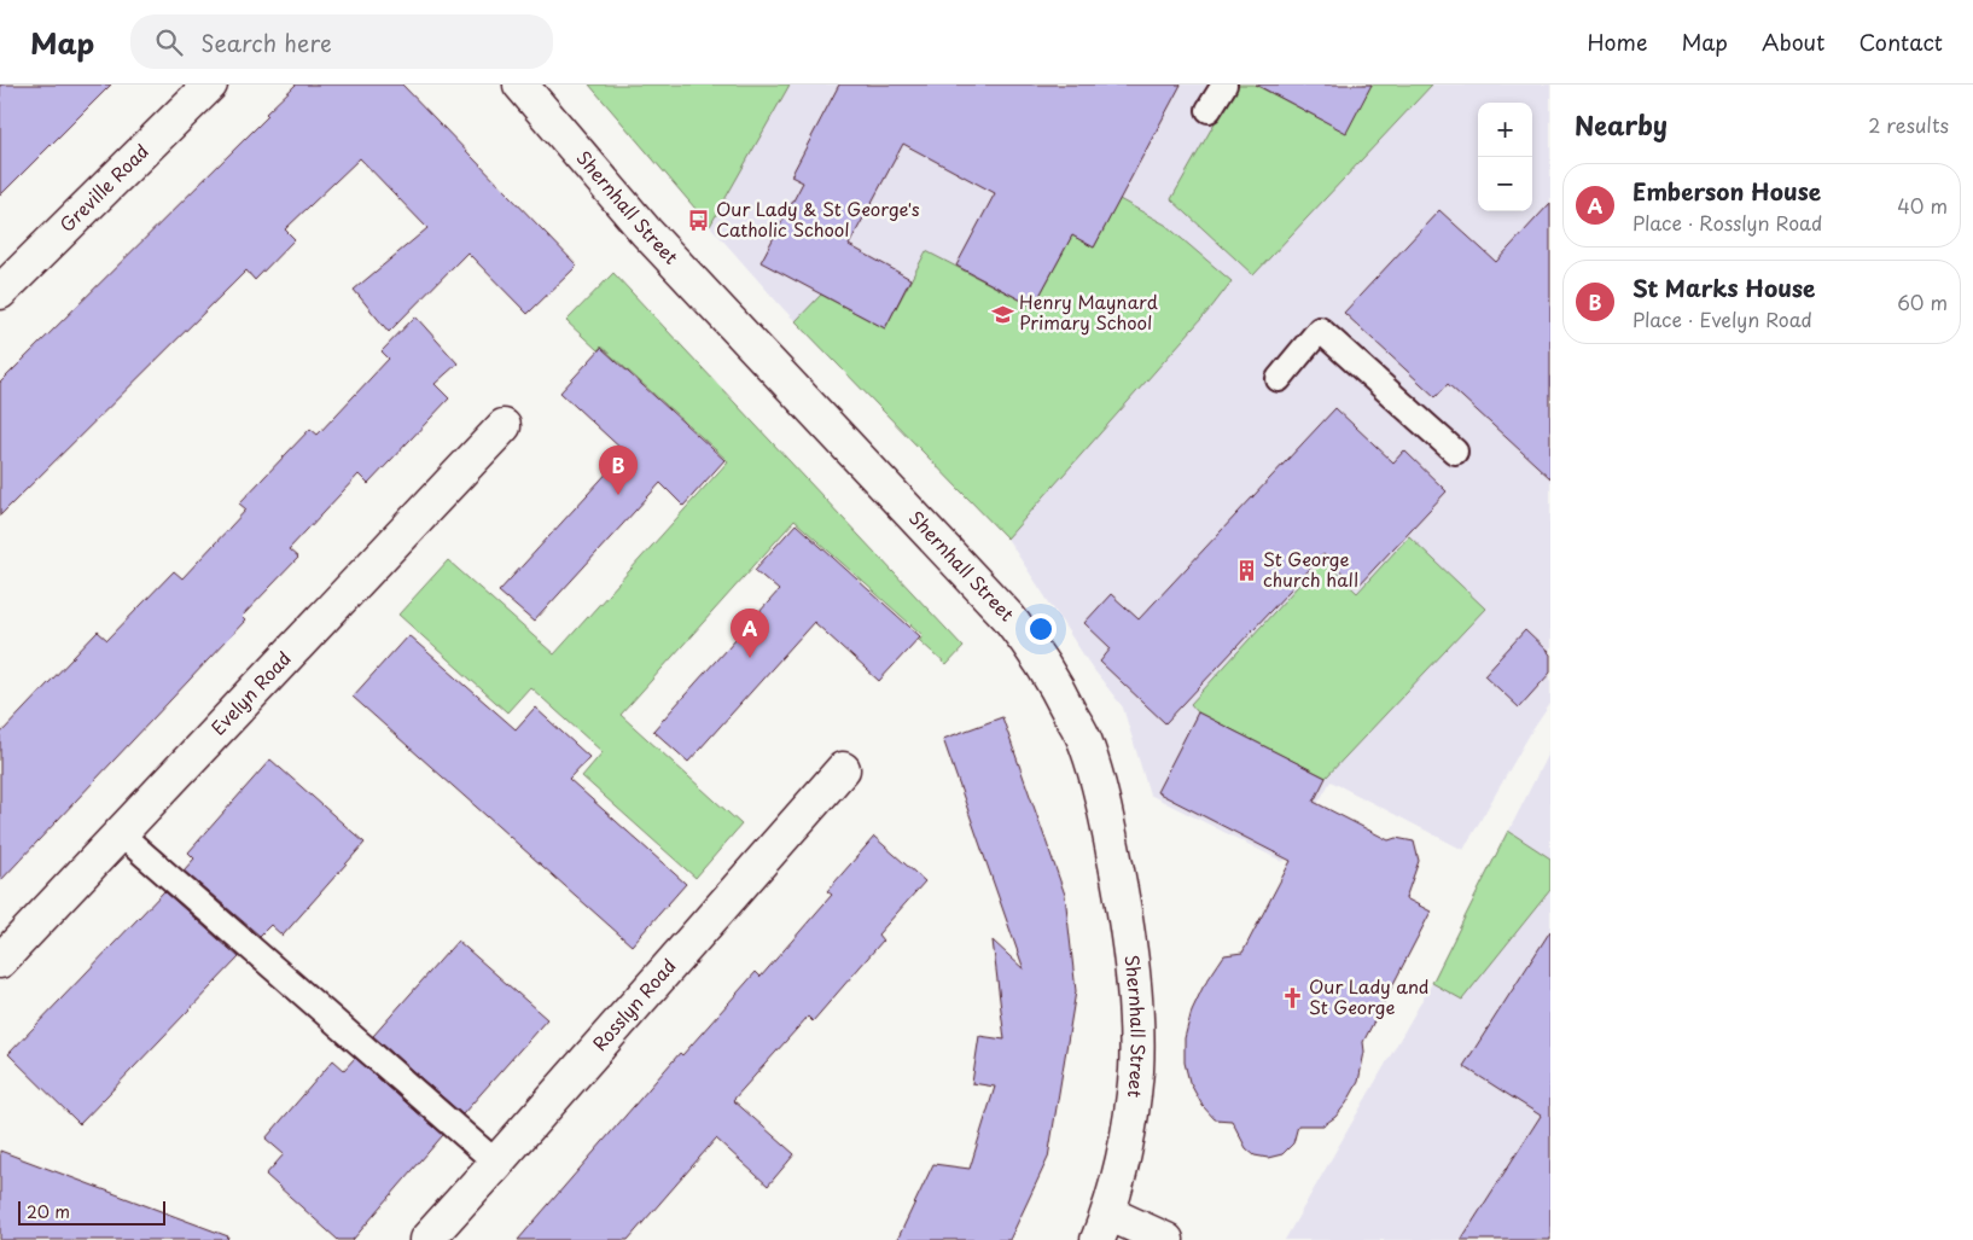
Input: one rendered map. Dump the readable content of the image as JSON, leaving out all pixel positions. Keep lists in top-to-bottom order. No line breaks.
{"streets":{"street":["Greville Road","Shernhall Street","Evelyn Road","Rosslyn Road"]},"places":{"bus stop":["Our Lady & St George's Catholic School"],"school or university":["Henry Maynard Primary School"],"building":["St George church hall"],"church":["Our Lady and St George"]},"scale_bar":"20 m","page":{"header":"Map","search":"Search here","nav":["Home","Map","About","Contact"],"heading":["Nearby","2 results"],"map_buttons":["+","−"],"list":[{"mark":"A","name":"Emberson House","note":"Place · Rosslyn Road","value":"40 m"},{"mark":"B","name":"St Marks House","note":"Place · Evelyn Road","value":"60 m"}],"pins":["B","A"],"scale":"20 m"}}
